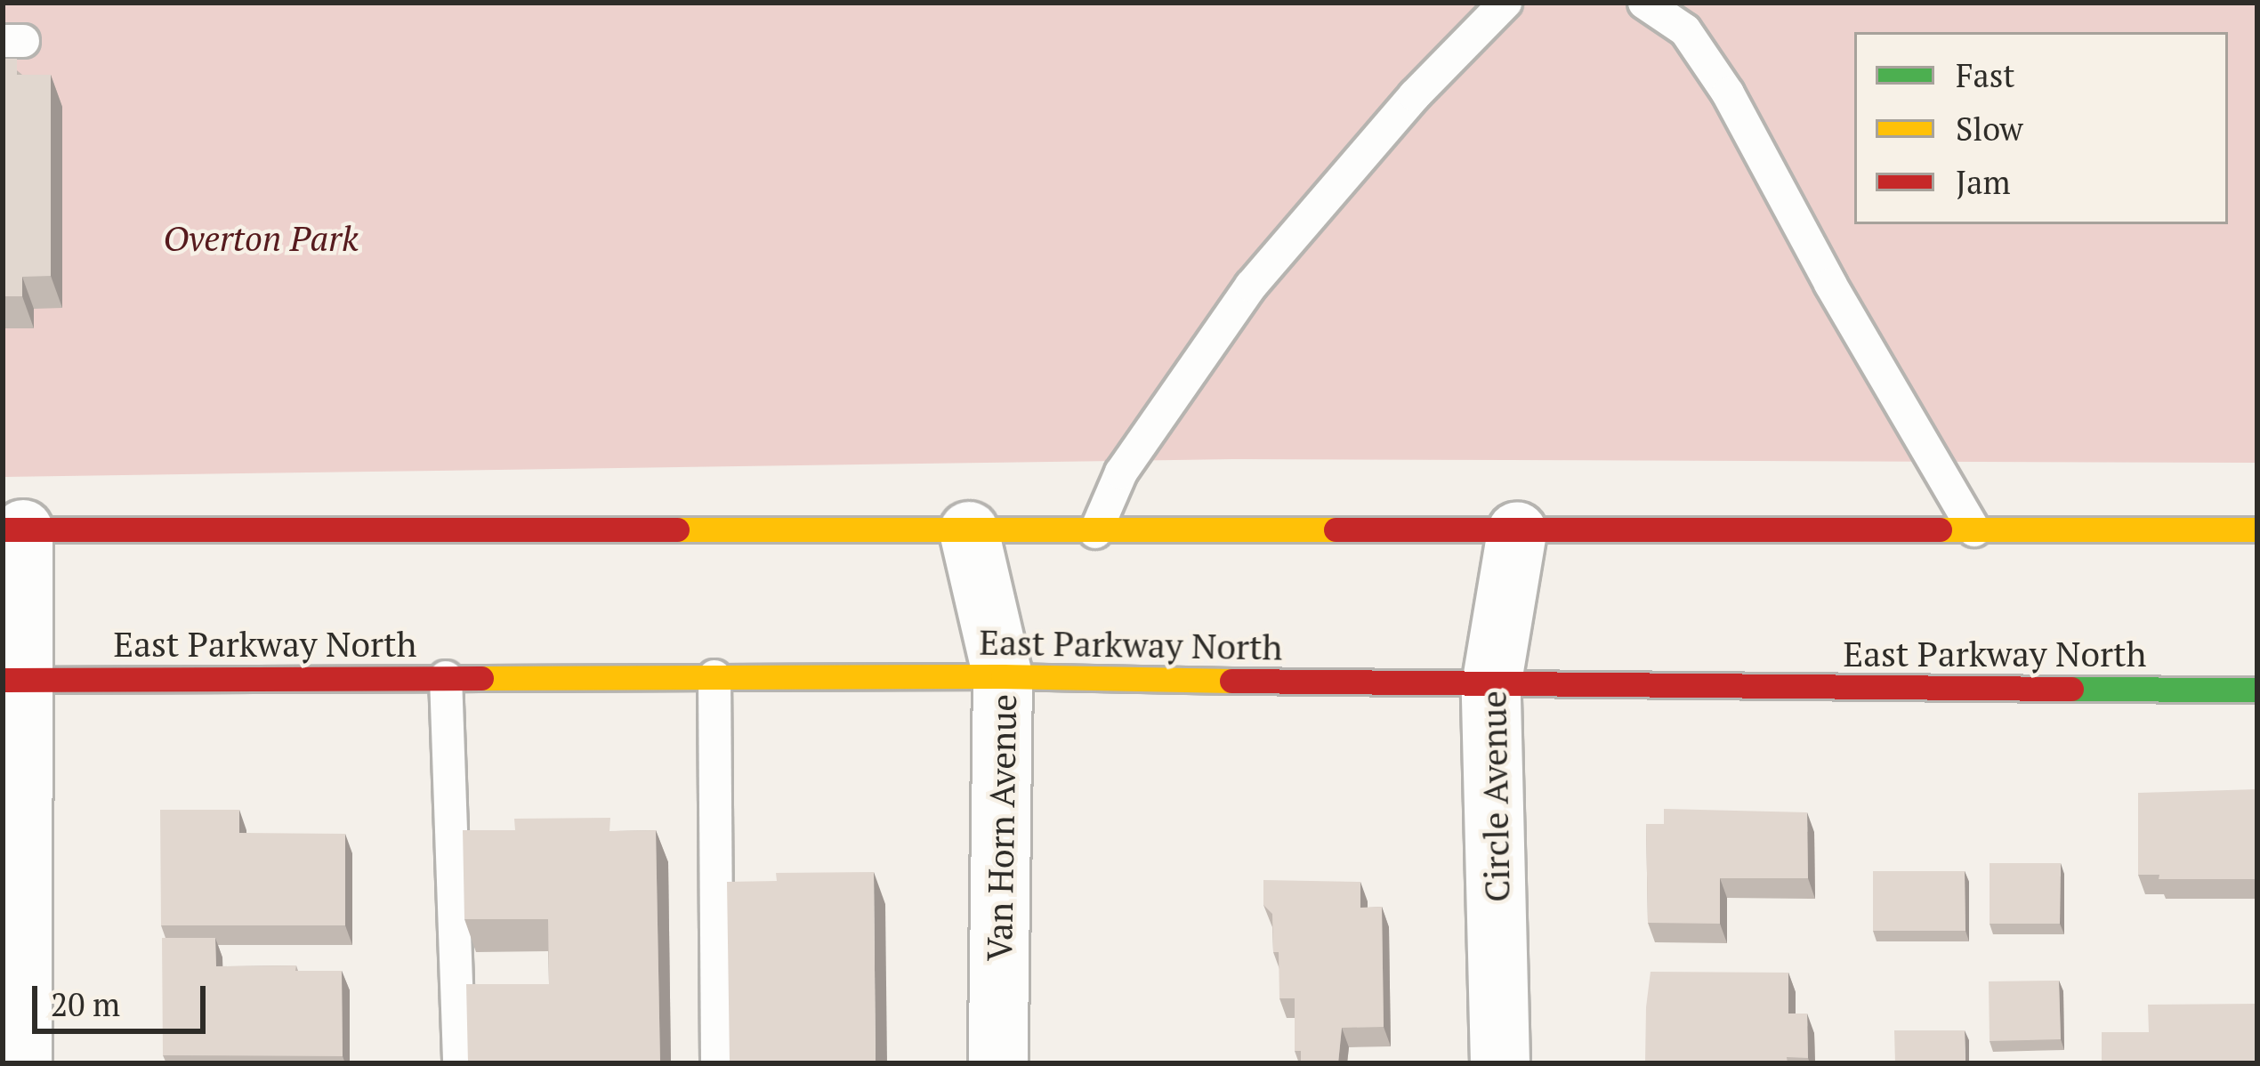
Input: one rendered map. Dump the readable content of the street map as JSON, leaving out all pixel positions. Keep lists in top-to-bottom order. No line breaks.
{"streets":{"main road":["East Parkway North"],"street":["Circle Avenue","Van Horn Avenue"]},"crossings":[["East Parkway North","Circle Avenue"],["East Parkway North","Van Horn Avenue"]],"parks":["Overton Park"],"legend":["Fast","Slow","Jam"],"scale_bar":"20 m"}
